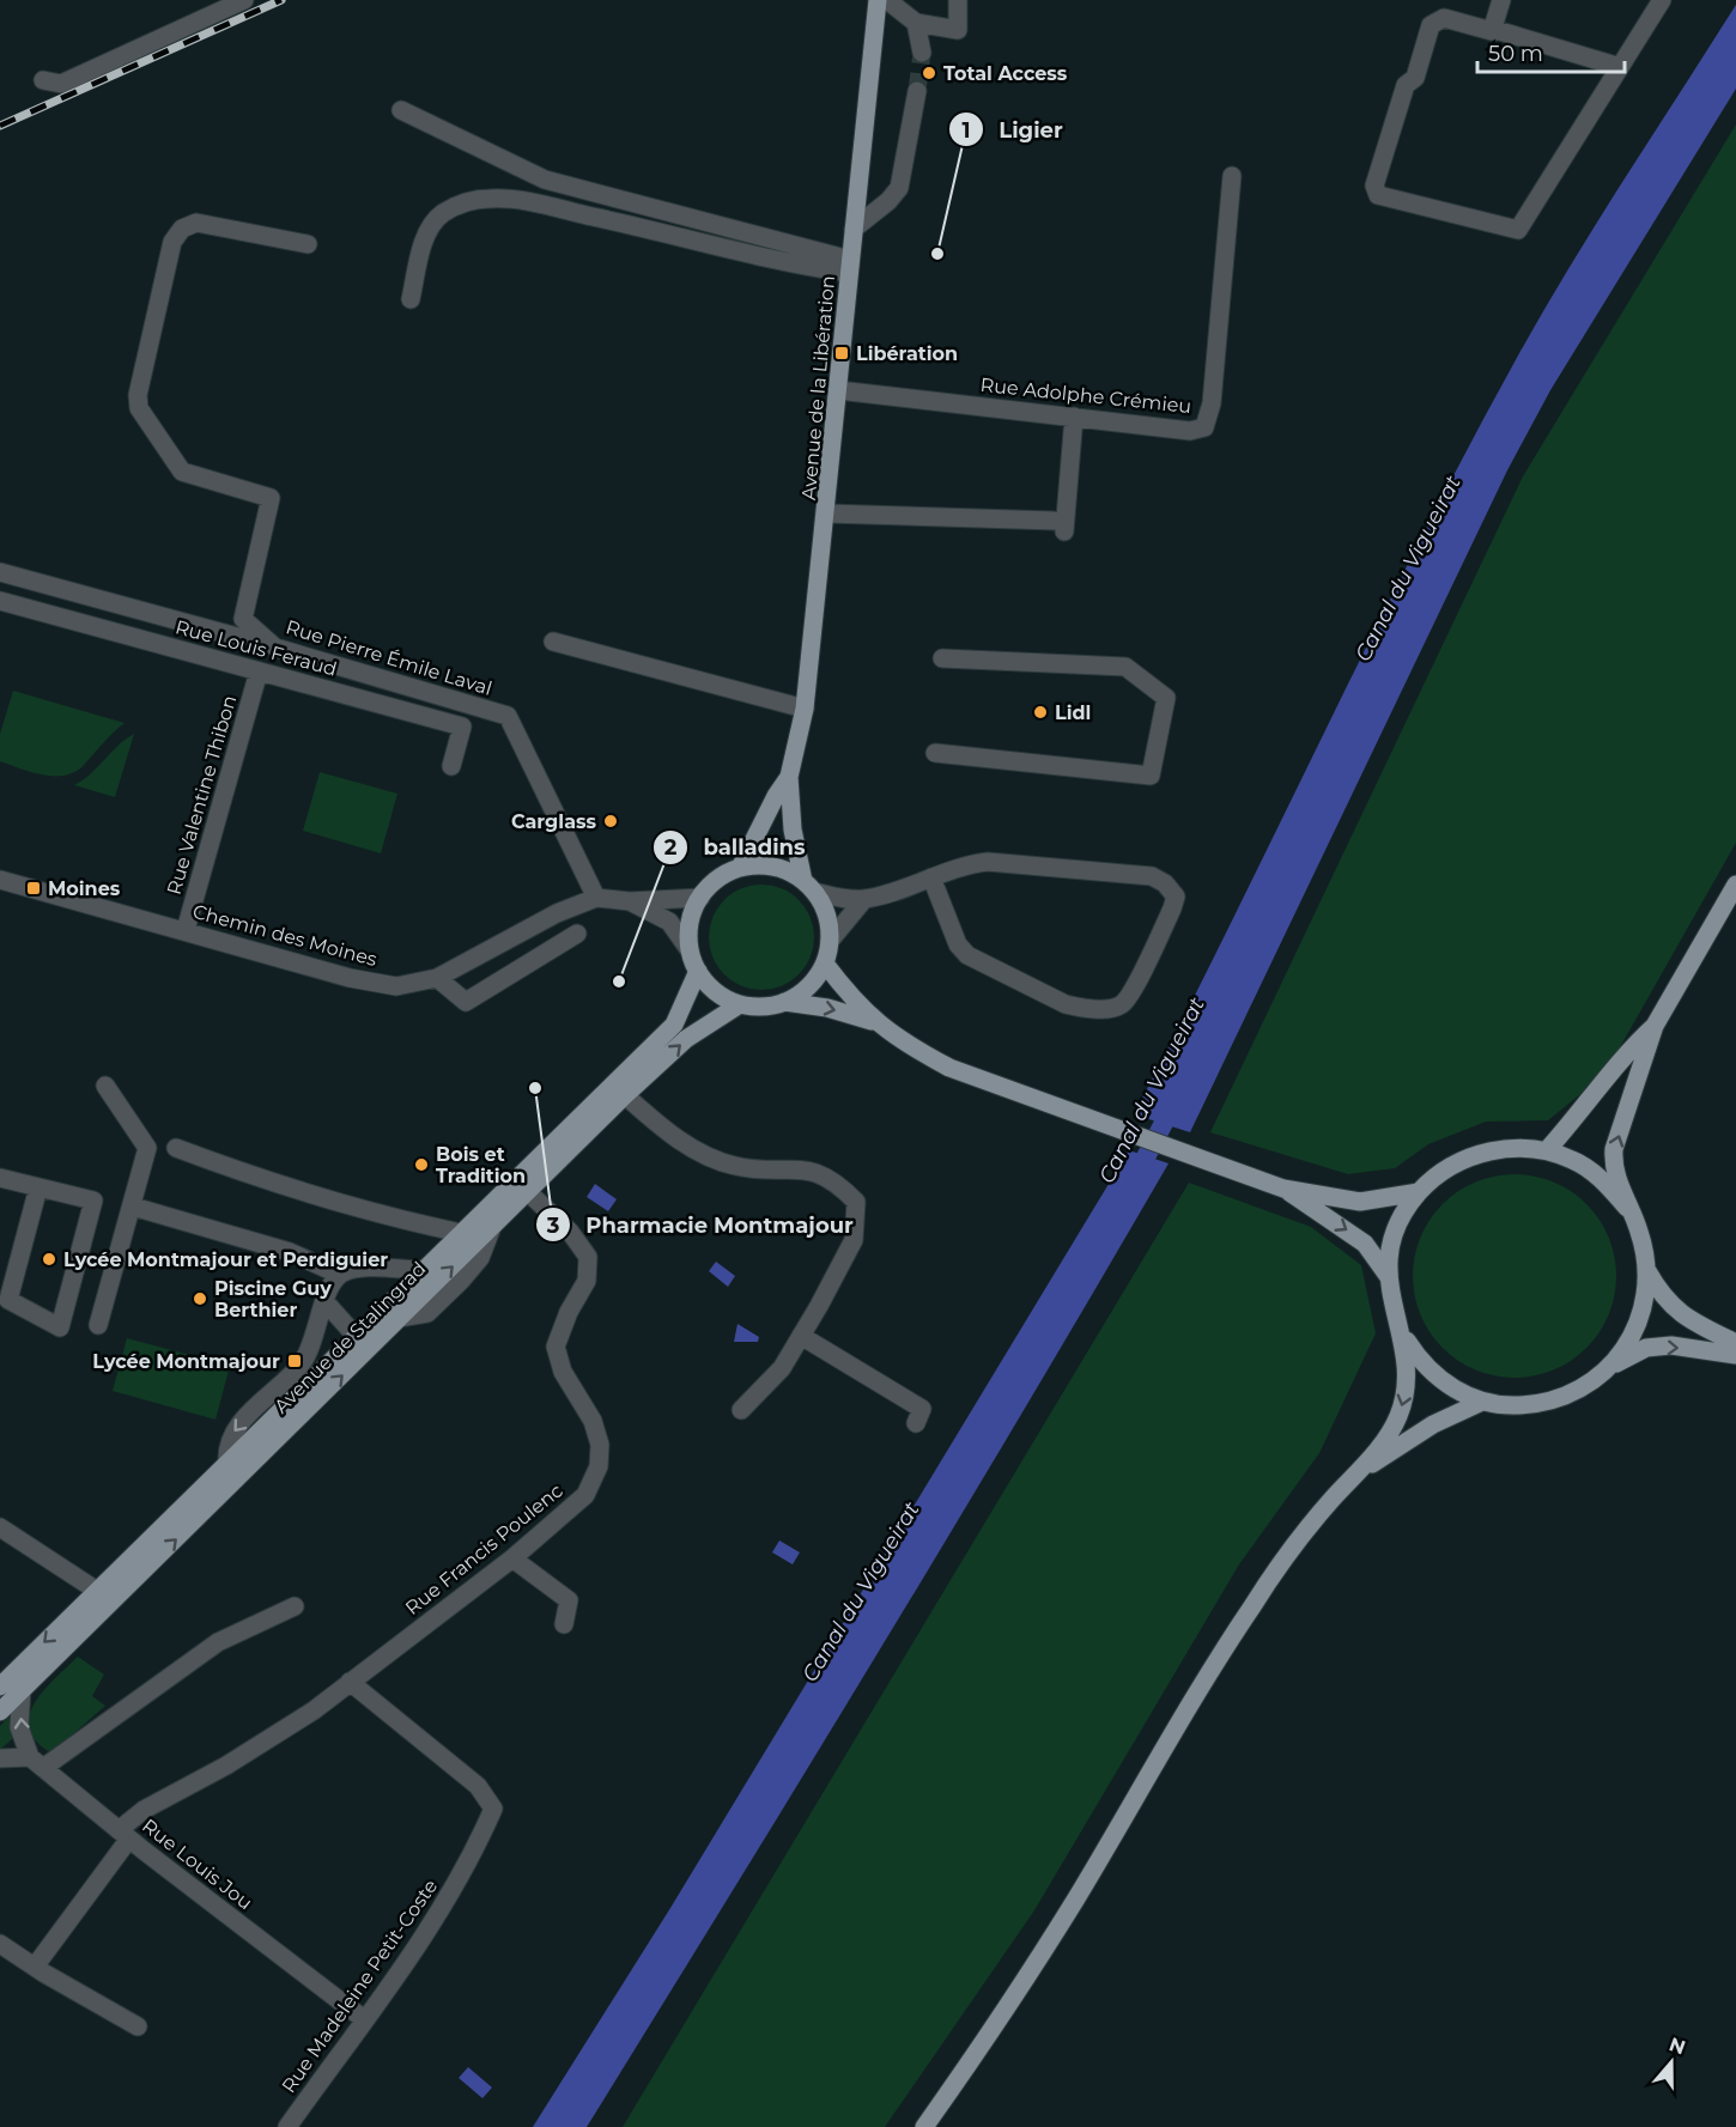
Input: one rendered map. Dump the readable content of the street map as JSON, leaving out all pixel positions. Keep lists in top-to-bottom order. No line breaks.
{"streets":{"main road":["Avenue de la Libération","Avenue de Stalingrad"],"street":["Rue Adolphe Crémieu","Rue Louis Feraud","Rue Pierre Émile Laval","Rue Valentine Thibon","Chemin des Moines","Rue Francis Poulenc","Rue Louis Jou","Rue Madeleine Petit-Coste"]},"crossings":[["Avenue de la Libération","Rue Adolphe Crémieu"],["Avenue de la Libération","Chemin des Moines"],["Avenue de la Libération","Avenue de Stalingrad"],["Rue Louis Feraud","Rue Valentine Thibon"],["Rue Pierre Émile Laval","Chemin des Moines"],["Rue Valentine Thibon","Chemin des Moines"],["Chemin des Moines","Avenue de Stalingrad"],["Avenue de Stalingrad","Rue Francis Poulenc"],["Rue Francis Poulenc","Rue Louis Jou"],["Rue Francis Poulenc","Rue Madeleine Petit-Coste"],["Rue Louis Jou","Rue Madeleine Petit-Coste"]],"water":["Canal du Vigueirat"],"places":{"other":["Total Access","Ligier","Lidl","Carglass","balladins","Pharmacie Montmajour","Bois et Tradition","Lycée Montmajour et Perdiguier","Piscine Guy Berthier"],"transit":["Libération","Moines","Lycée Montmajour"]},"scale_bar":"50 m","north":"top"}
